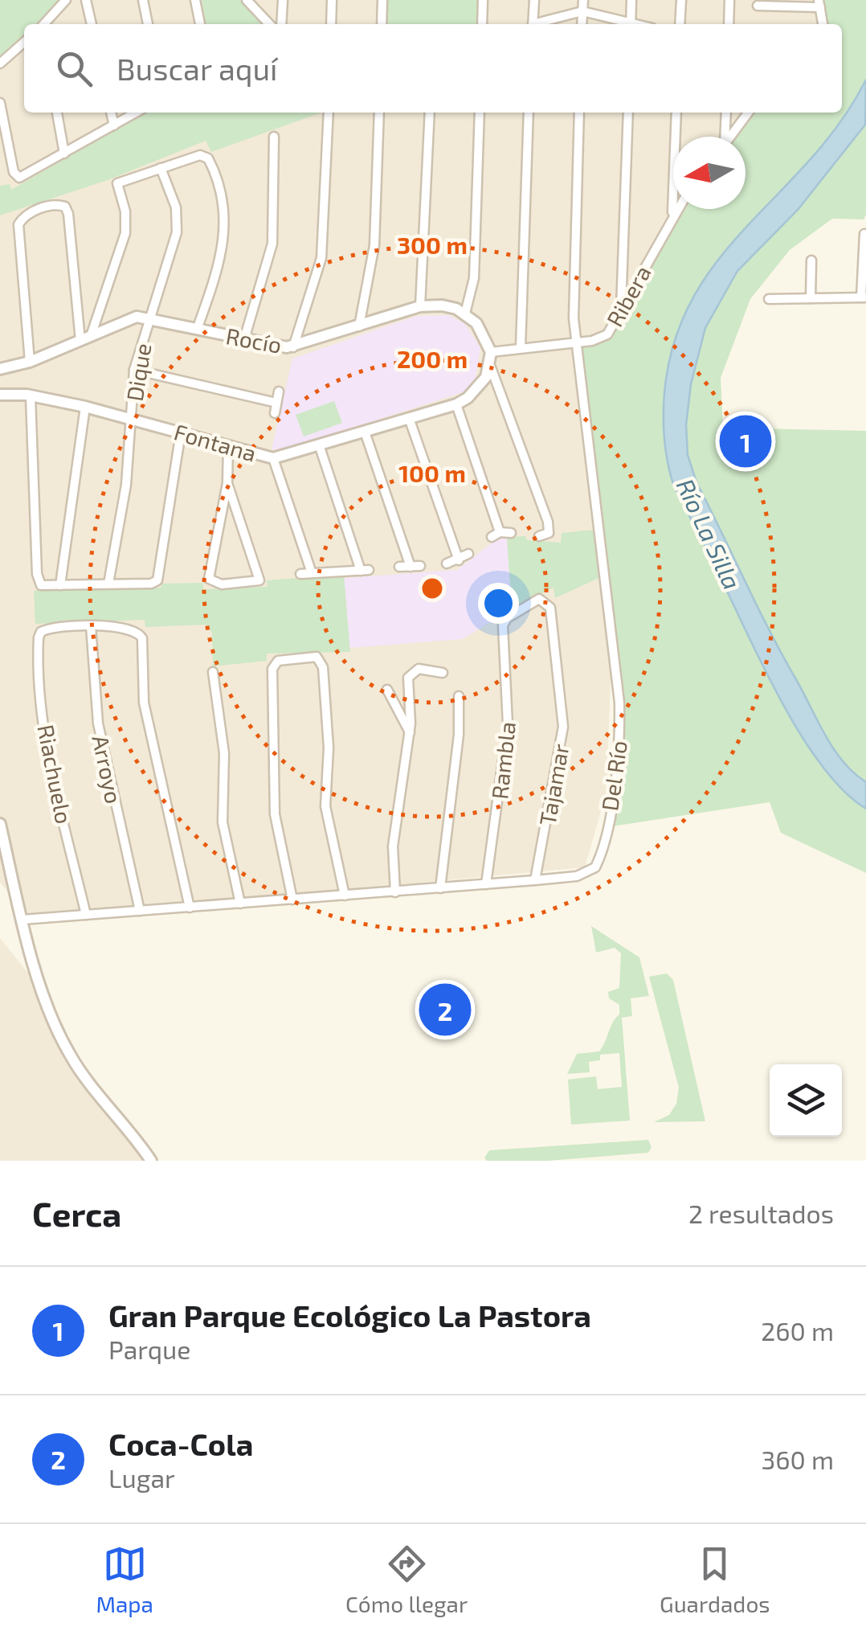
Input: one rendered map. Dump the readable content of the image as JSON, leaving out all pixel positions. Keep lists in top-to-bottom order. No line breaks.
{"streets":{"street":["Ribera","Rocío","Dique","Fontana","Rambla","Arroyo","Riachuelo","Del Río","Tajamar"]},"crossings":[["Ribera","Del Río"],["Rocío","Dique"],["Dique","Fontana"],["Rambla","Del Río"],["Rambla","Tajamar"],["Arroyo","Riachuelo"],["Arroyo","Del Río"],["Riachuelo","Del Río"],["Del Río","Tajamar"]],"water":["Río La Silla"],"north":"left","page":{"search":"Buscar aquí","pins":["1","2"],"heading":["Cerca","2 resultados"],"list":[{"mark":"1","name":"Gran Parque Ecológico La Pastora","note":"Parque","value":"260 m"},{"mark":"2","name":"Coca-Cola","note":"Lugar","value":"360 m"}],"nav":["Mapa","Cómo llegar","Guardados"]},"rings":["300 m","200 m","100 m"]}
